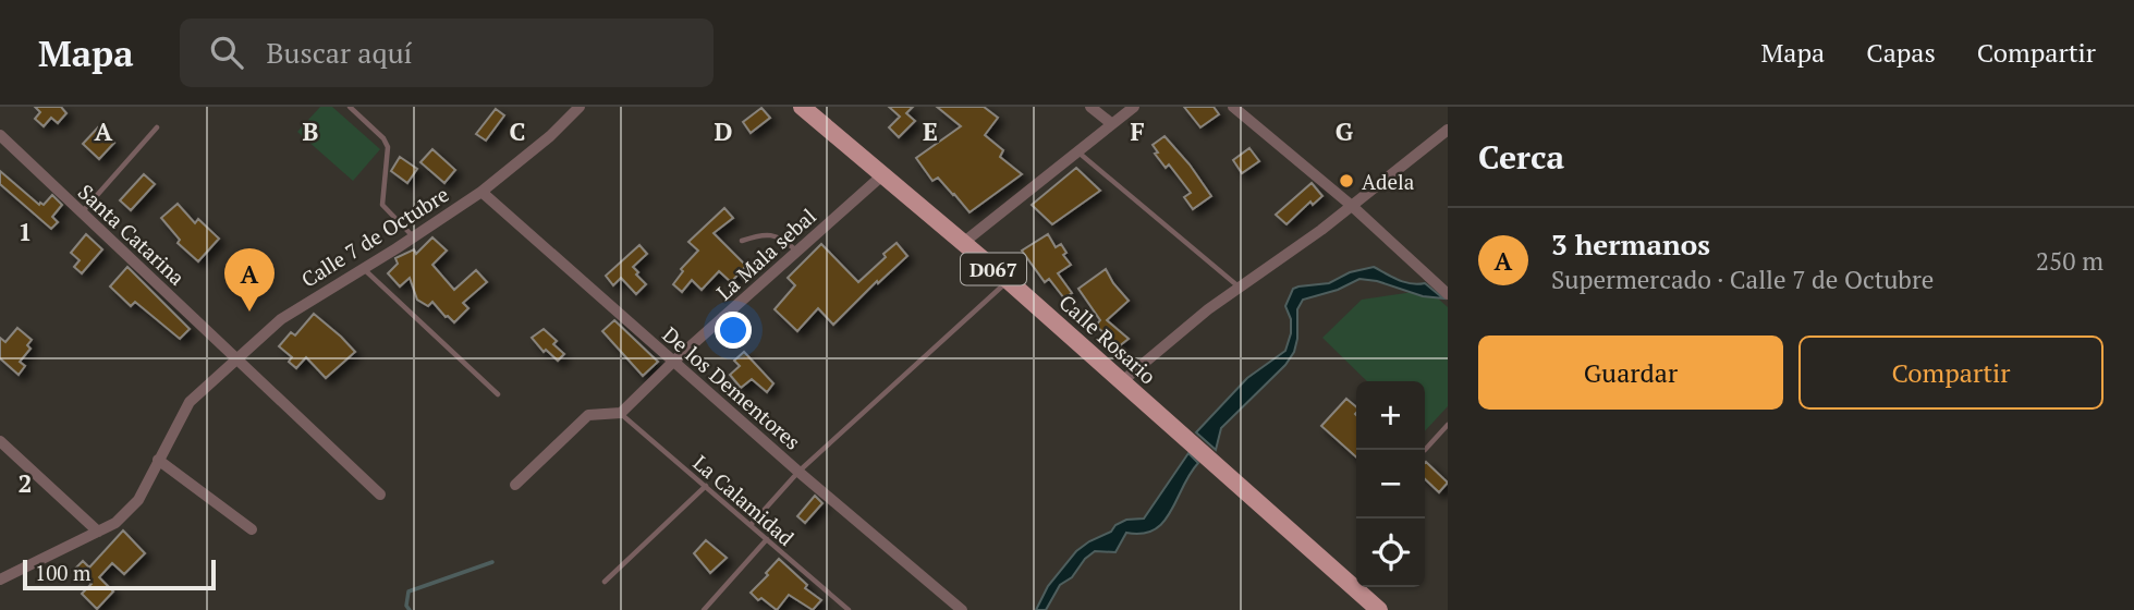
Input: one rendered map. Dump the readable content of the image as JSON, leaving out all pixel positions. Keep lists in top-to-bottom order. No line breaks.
{"streets":{"main road":["D067","Calle Rosario"],"street":["Santa Catarina","Calle 7 de Octubre","La Mala sebal","De los Dementores"],"lane":["La Calamidad"]},"crossings":[["Santa Catarina","Calle 7 de Octubre"],["Calle 7 de Octubre","De los Dementores"],["La Mala sebal","Calle Rosario"],["La Mala sebal","De los Dementores"],["La Mala sebal","La Calamidad"]],"places":["Adela"],"scale_bar":"100 m","page":{"header":"Mapa","search":"Buscar aquí","nav":["Mapa","Capas","Compartir"],"heading":"Cerca","list":[{"mark":"A","name":"3 hermanos","note":"Supermercado · Calle 7 de Octubre","value":"250 m"}],"pins":"A","buttons":["Guardar","Compartir"],"map_buttons":["+","−"],"scale":"100 m"},"grid":{"columns":["A","B","C","D","E","F","G"],"rows":["1","2"]}}
